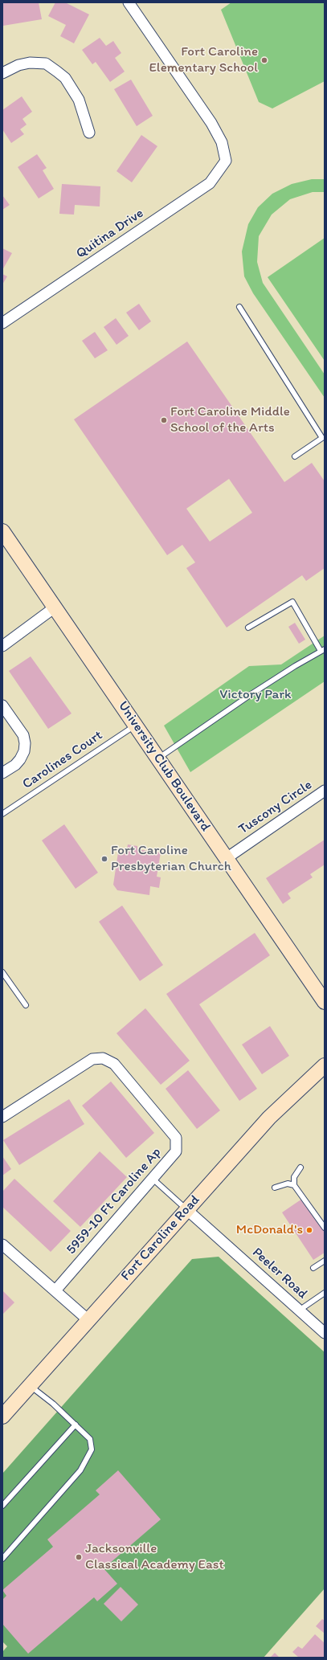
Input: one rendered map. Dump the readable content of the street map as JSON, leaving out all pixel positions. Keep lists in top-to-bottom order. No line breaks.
{"streets":{"street":["Quitina Drive","University Club Boulevard","Tuscony Circle","5959-10 Ft Caroline Ap","Fort Caroline Road","Peeler Road"],"lane":["Carolines Court"]},"crossings":[["Carolines Court","University Club Boulevard"],["University Club Boulevard","Tuscony Circle"],["Fort Caroline Road","Peeler Road"]],"parks":["Victory Park"],"places":["Fort Caroline Elementary School","Fort Caroline Middle School of the Arts","Fort Caroline Presbyterian Church","McDonald's","Jacksonville Classical Academy East"]}
